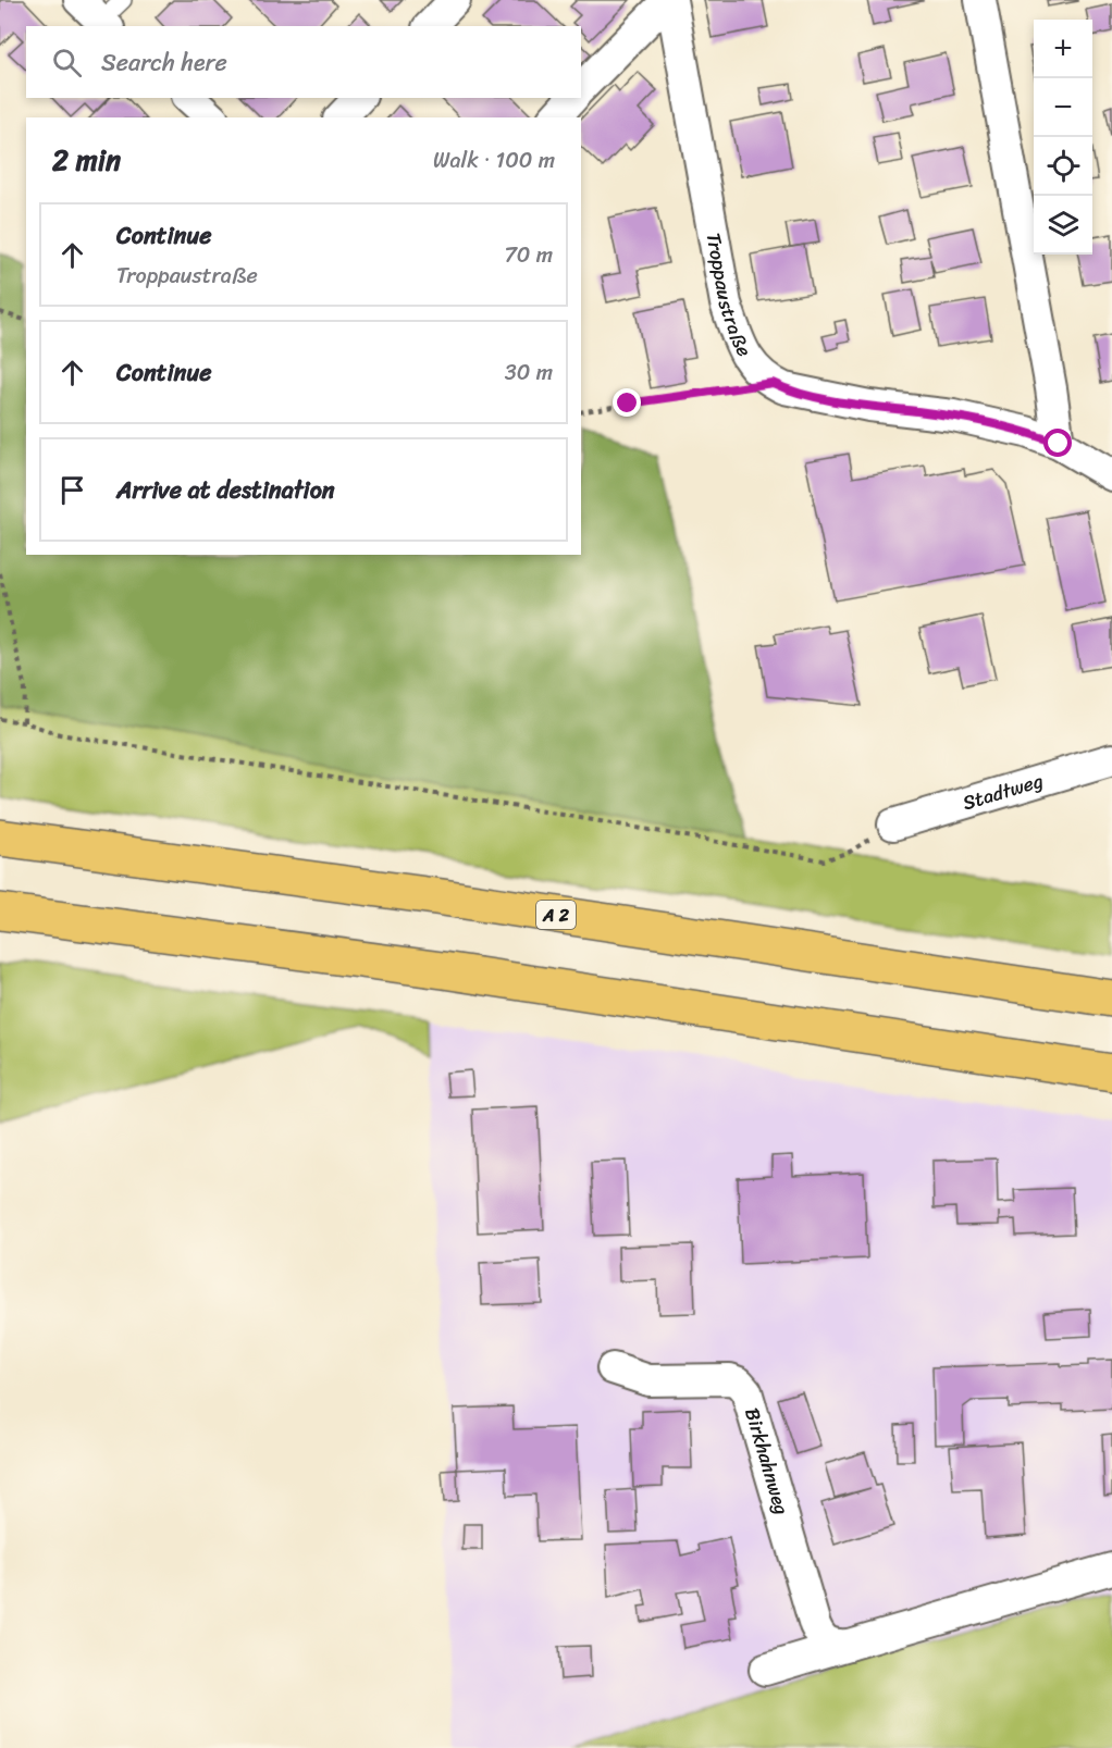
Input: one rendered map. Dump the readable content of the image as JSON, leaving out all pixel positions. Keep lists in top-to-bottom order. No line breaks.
{"streets":{"highway":["A 2"],"street":["Troppaustraße","Stadtweg","Birkhahnweg"]},"page":{"map_buttons":["+","−"],"search":"Search here","heading":["2 min","Walk · 100 m"],"list":[["Continue","Troppaustraße","70 m"],["Continue","30 m"],"Arrive at destination"]}}
